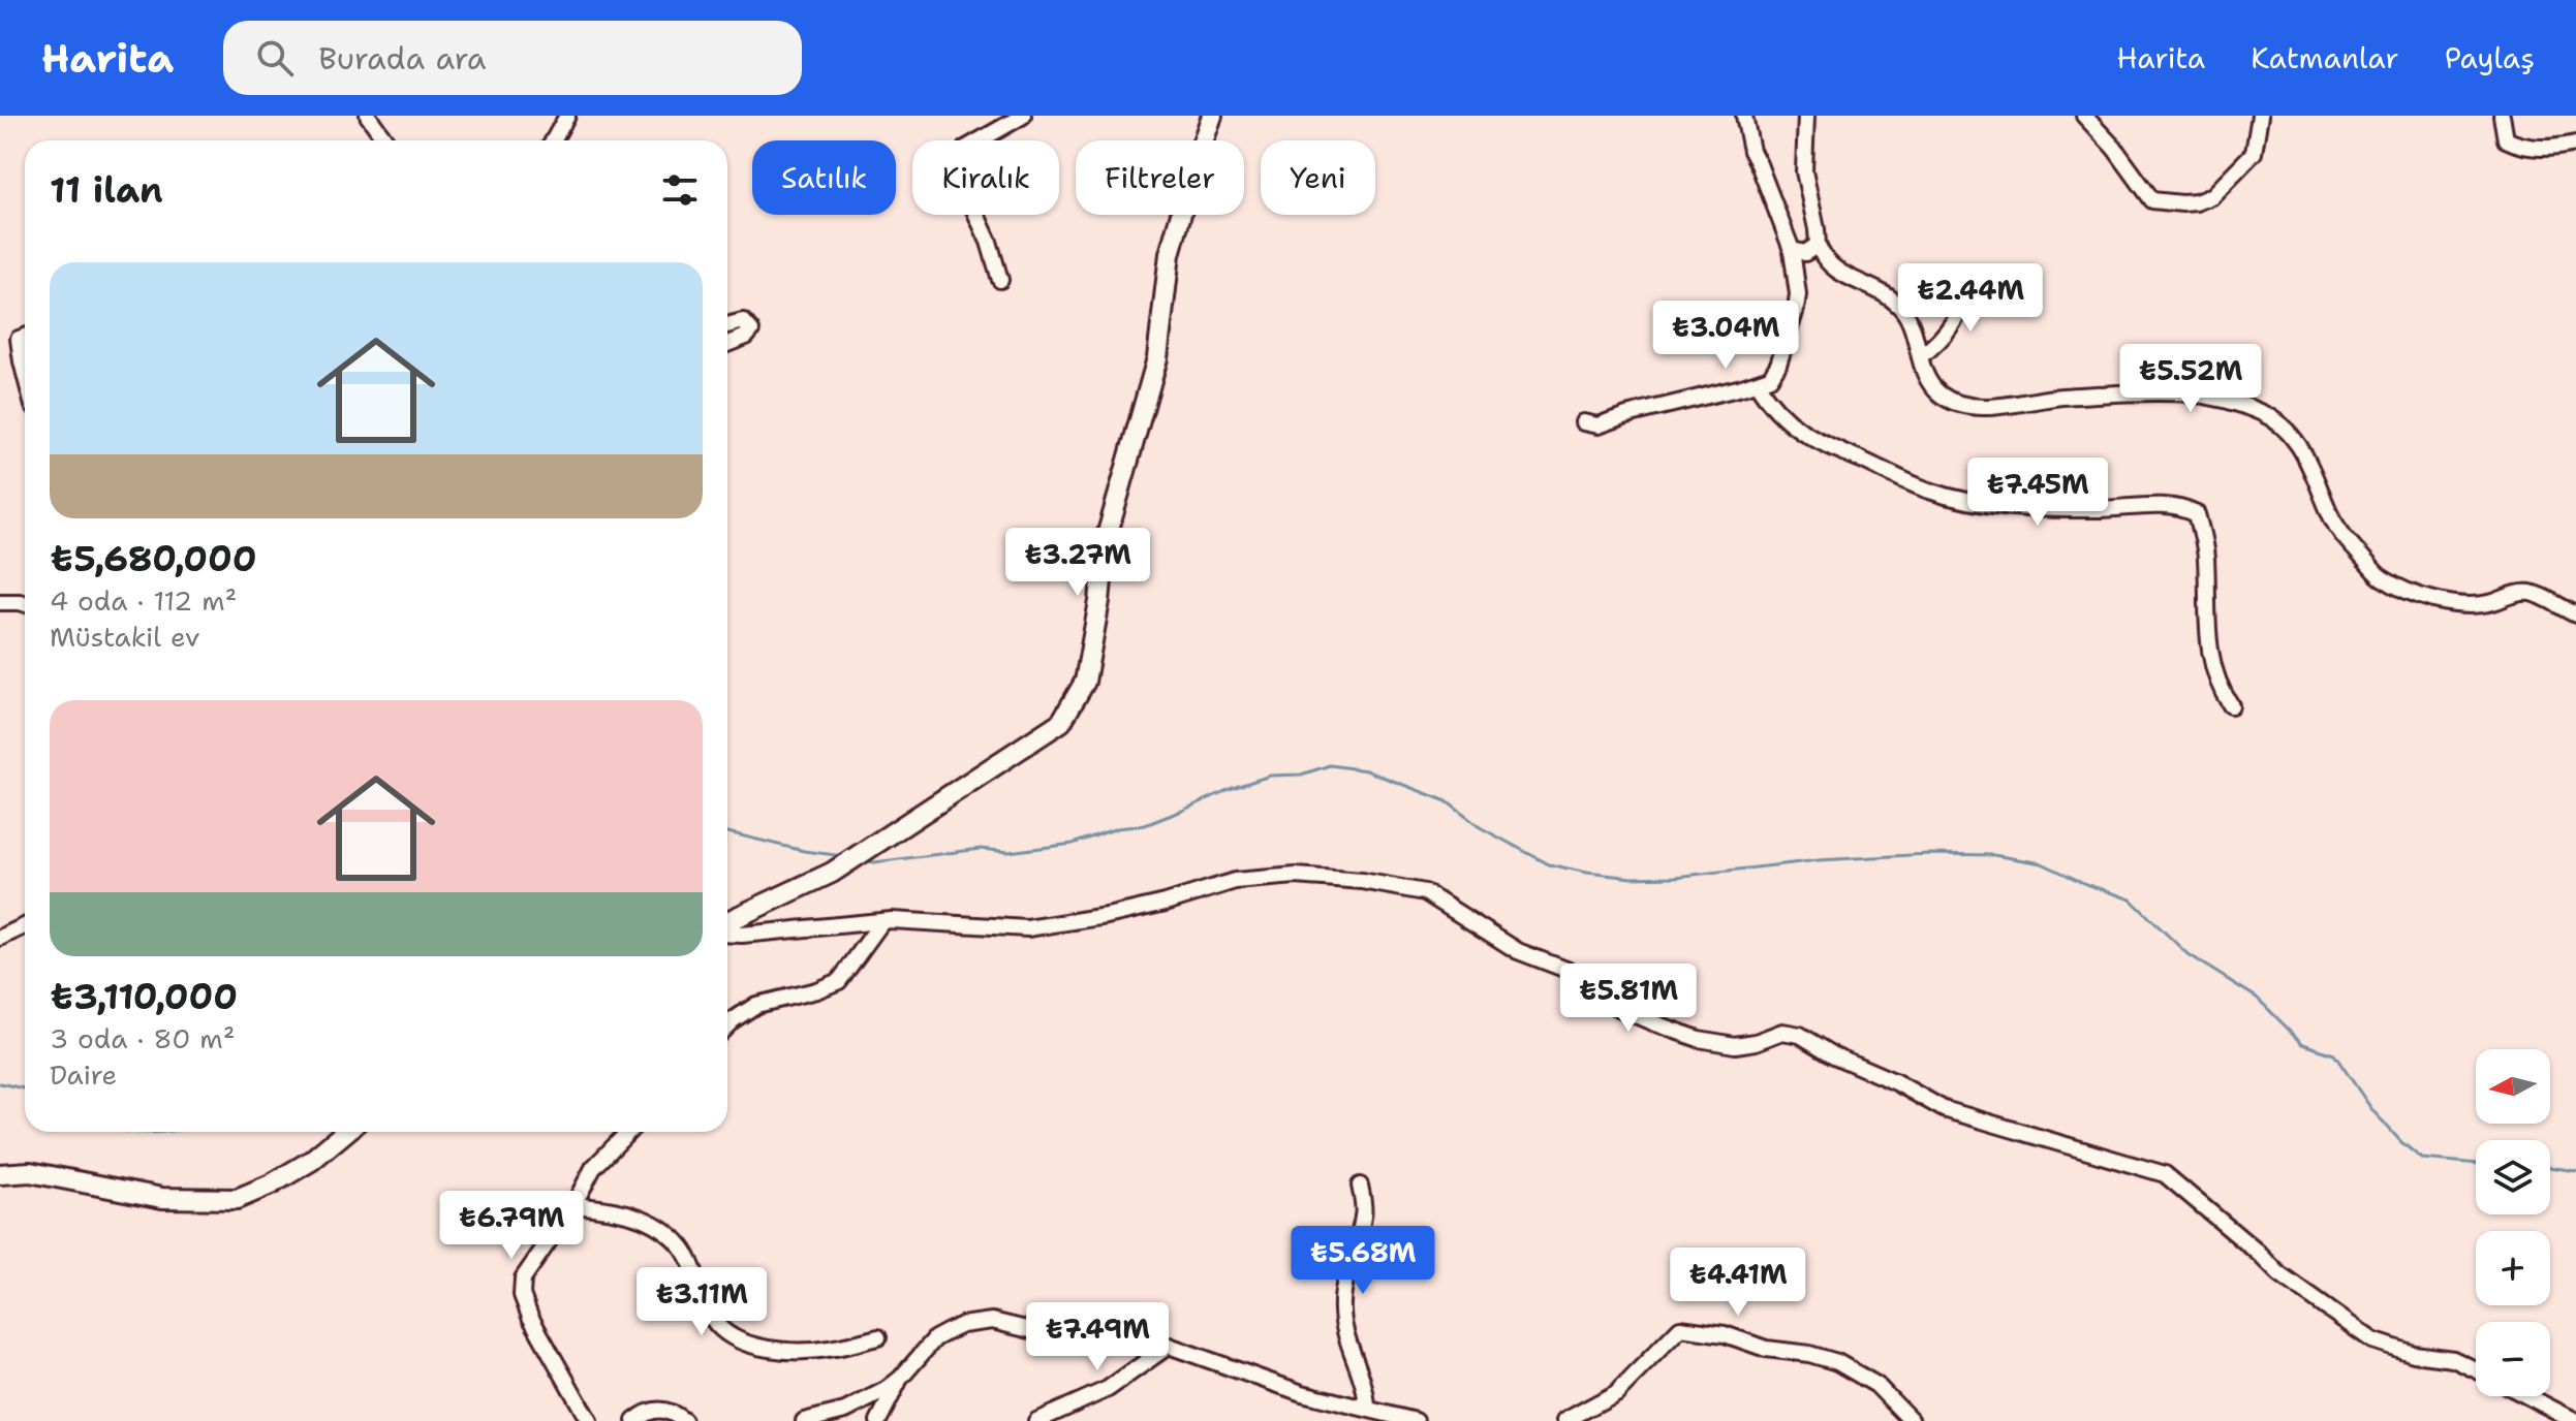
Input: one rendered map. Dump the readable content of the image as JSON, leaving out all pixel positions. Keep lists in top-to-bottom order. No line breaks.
{"north":"left","page":{"header":"Harita","search":"Burada ara","nav":["Harita","Katmanlar","Paylaş"],"chip":["Satılık","Kiralık","Filtreler","Yeni"],"heading":"11 ilan","list":[{"name":"₺5,680,000","note":"4 oda · 112 m² · Müstakil ev"},{"name":"₺3,110,000","note":"3 oda · 80 m² · Daire"}],"price":["₺2.44M","₺3.04M","₺5.52M","₺7.45M","₺3.27M","₺5.81M","₺6.79M","₺5.68M","₺4.41M","₺3.11M","₺7.49M"],"map_buttons":["+","−"]}}
